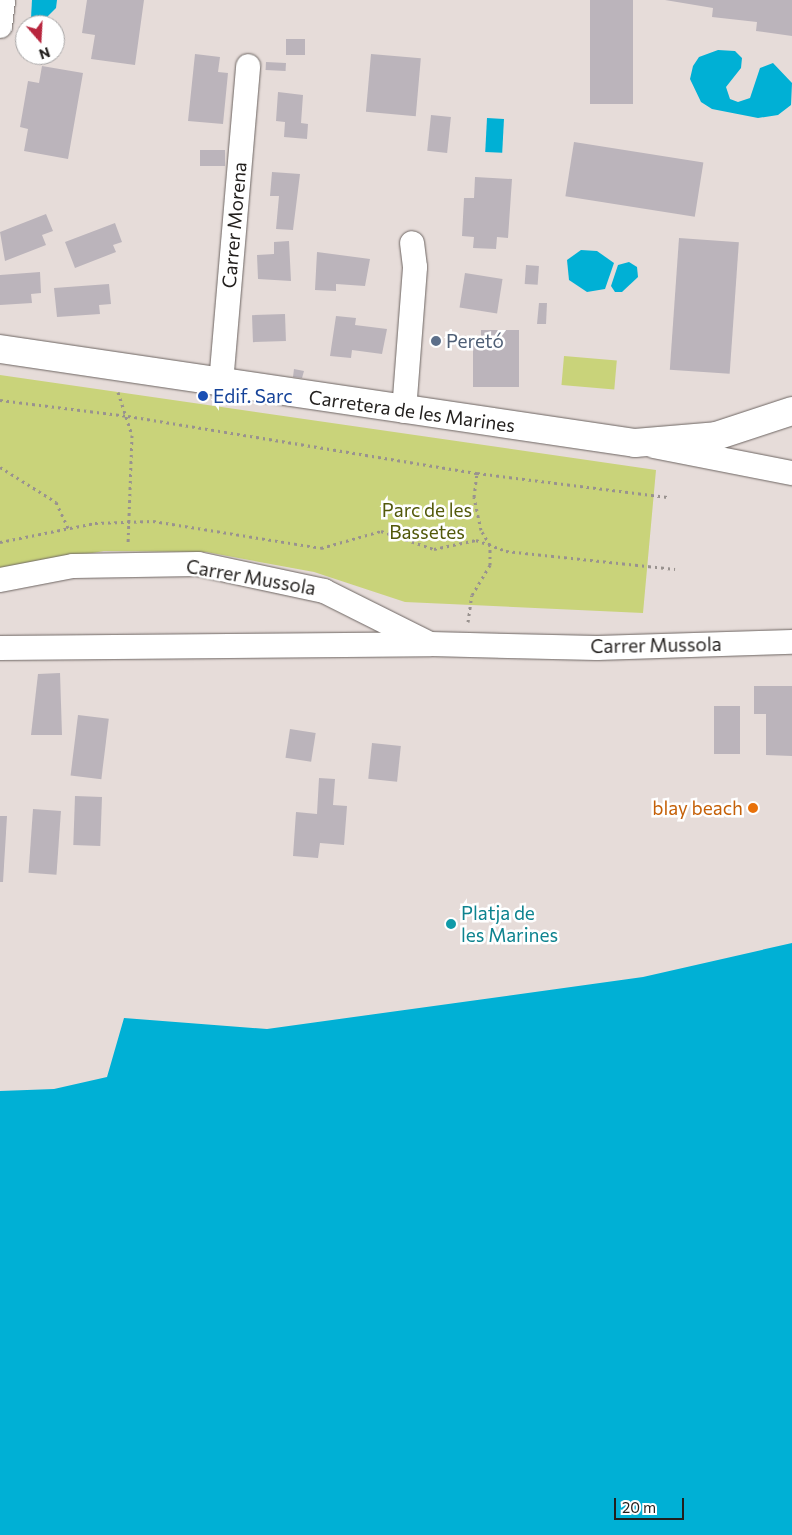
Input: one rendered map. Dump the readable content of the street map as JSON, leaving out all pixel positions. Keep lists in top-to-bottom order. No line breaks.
{"streets":{"main road":["Carretera de les Marines"],"street":["Carrer Morena","Carrer Mussola"]},"crossings":[["Carrer Morena","Carretera de les Marines"]],"parks":["Parc de les Bassetes"],"places":["Peretó","Edif. Sarc","blay beach","Platja de les Marines"],"scale_bar":"20 m","north":"bottom"}
